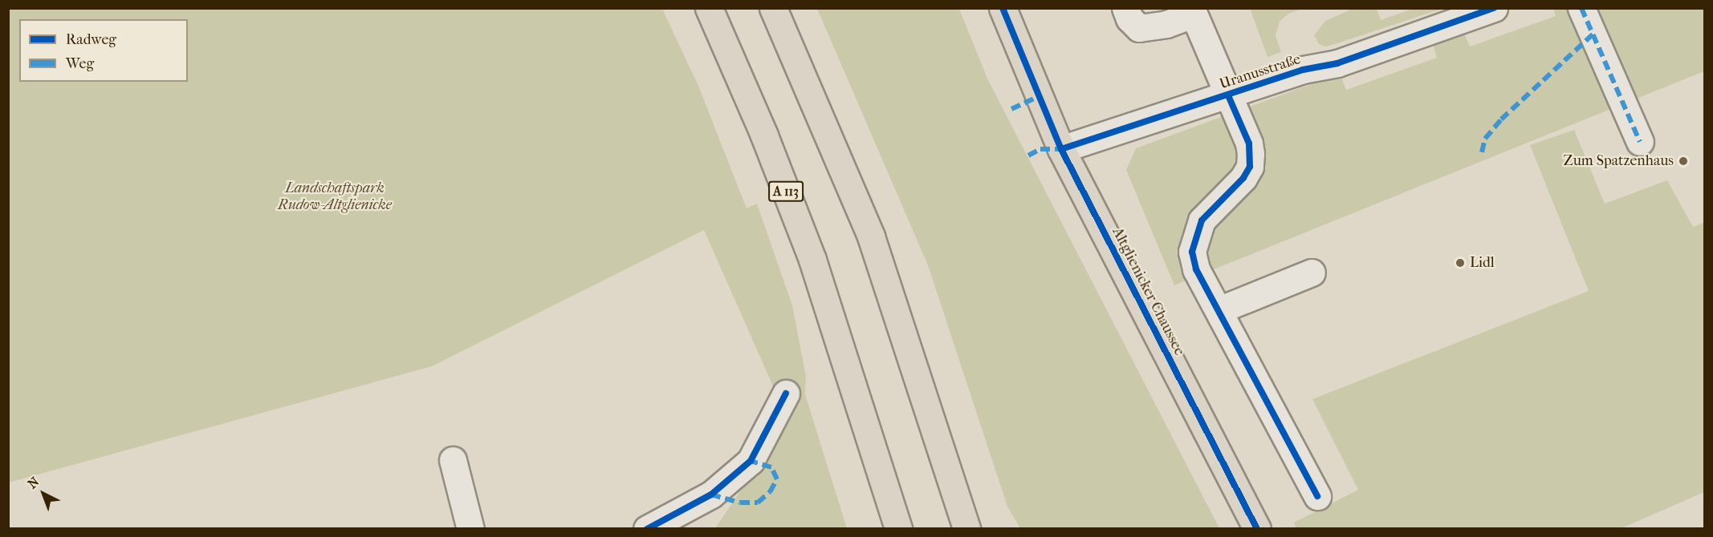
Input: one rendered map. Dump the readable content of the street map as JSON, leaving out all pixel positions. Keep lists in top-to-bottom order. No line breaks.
{"streets":{"main road":["A 113","Altglienicker Chaussee"],"street":["Uranusstraße"]},"crossings":[["Uranusstraße","Altglienicker Chaussee"]],"parks":["Landschaftspark Rudow-Altglienicke"],"places":["Zum Spatzenhaus","Lidl"],"legend":["Radweg","Weg"],"north":"top left"}
